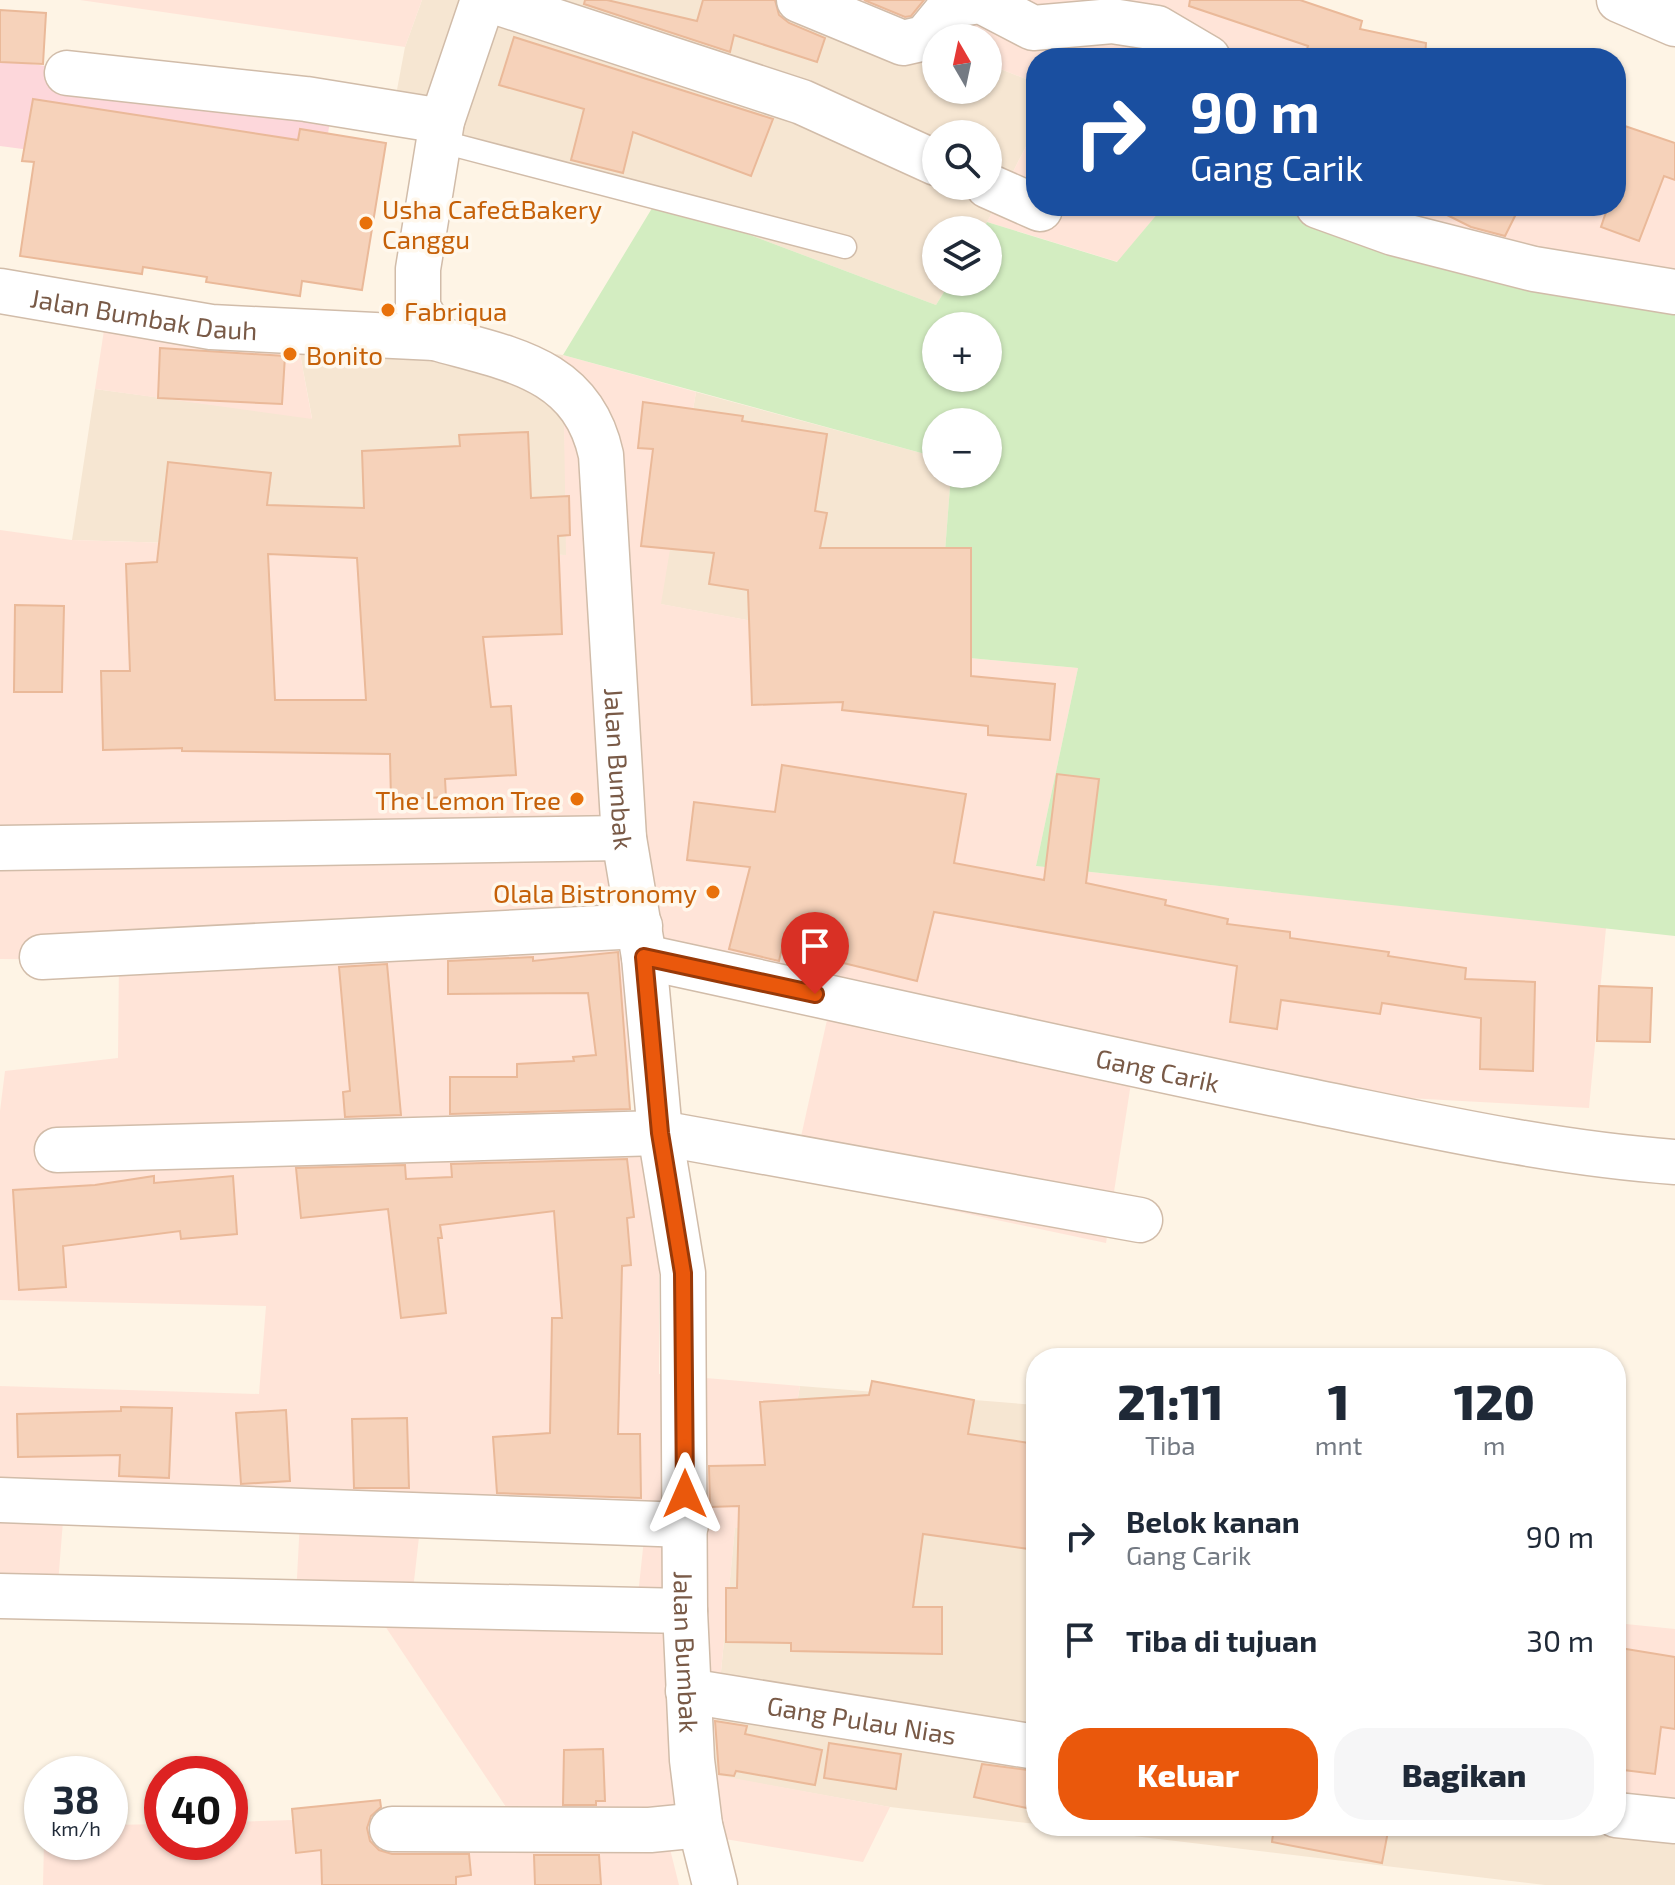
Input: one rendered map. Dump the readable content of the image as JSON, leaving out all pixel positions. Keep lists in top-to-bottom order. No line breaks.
{"streets":{"street":["Jalan Bumbak Dauh","Jalan Bumbak","Gang Carik","Gang Pulau Nias"]},"crossings":[["Jalan Bumbak Dauh","Jalan Bumbak"],["Jalan Bumbak","Gang Carik"],["Jalan Bumbak","Gang Pulau Nias"]],"places":["Usha Cafe&Bakery Canggu","Fabriqua","Bonito","The Lemon Tree","Olala Bistronomy"],"north":"top","page":{"map_buttons":["+","−"],"turn":["90 m","Gang Carik"],"eta":["21:11","Tiba","1","mnt","120","m"],"list":[{"name":"Belok kanan","note":"Gang Carik","value":"90 m"},{"name":"Tiba di tujuan","value":"30 m"}],"buttons":["Keluar","Bagikan"],"speed":"38 km/h","limit":"40"}}
